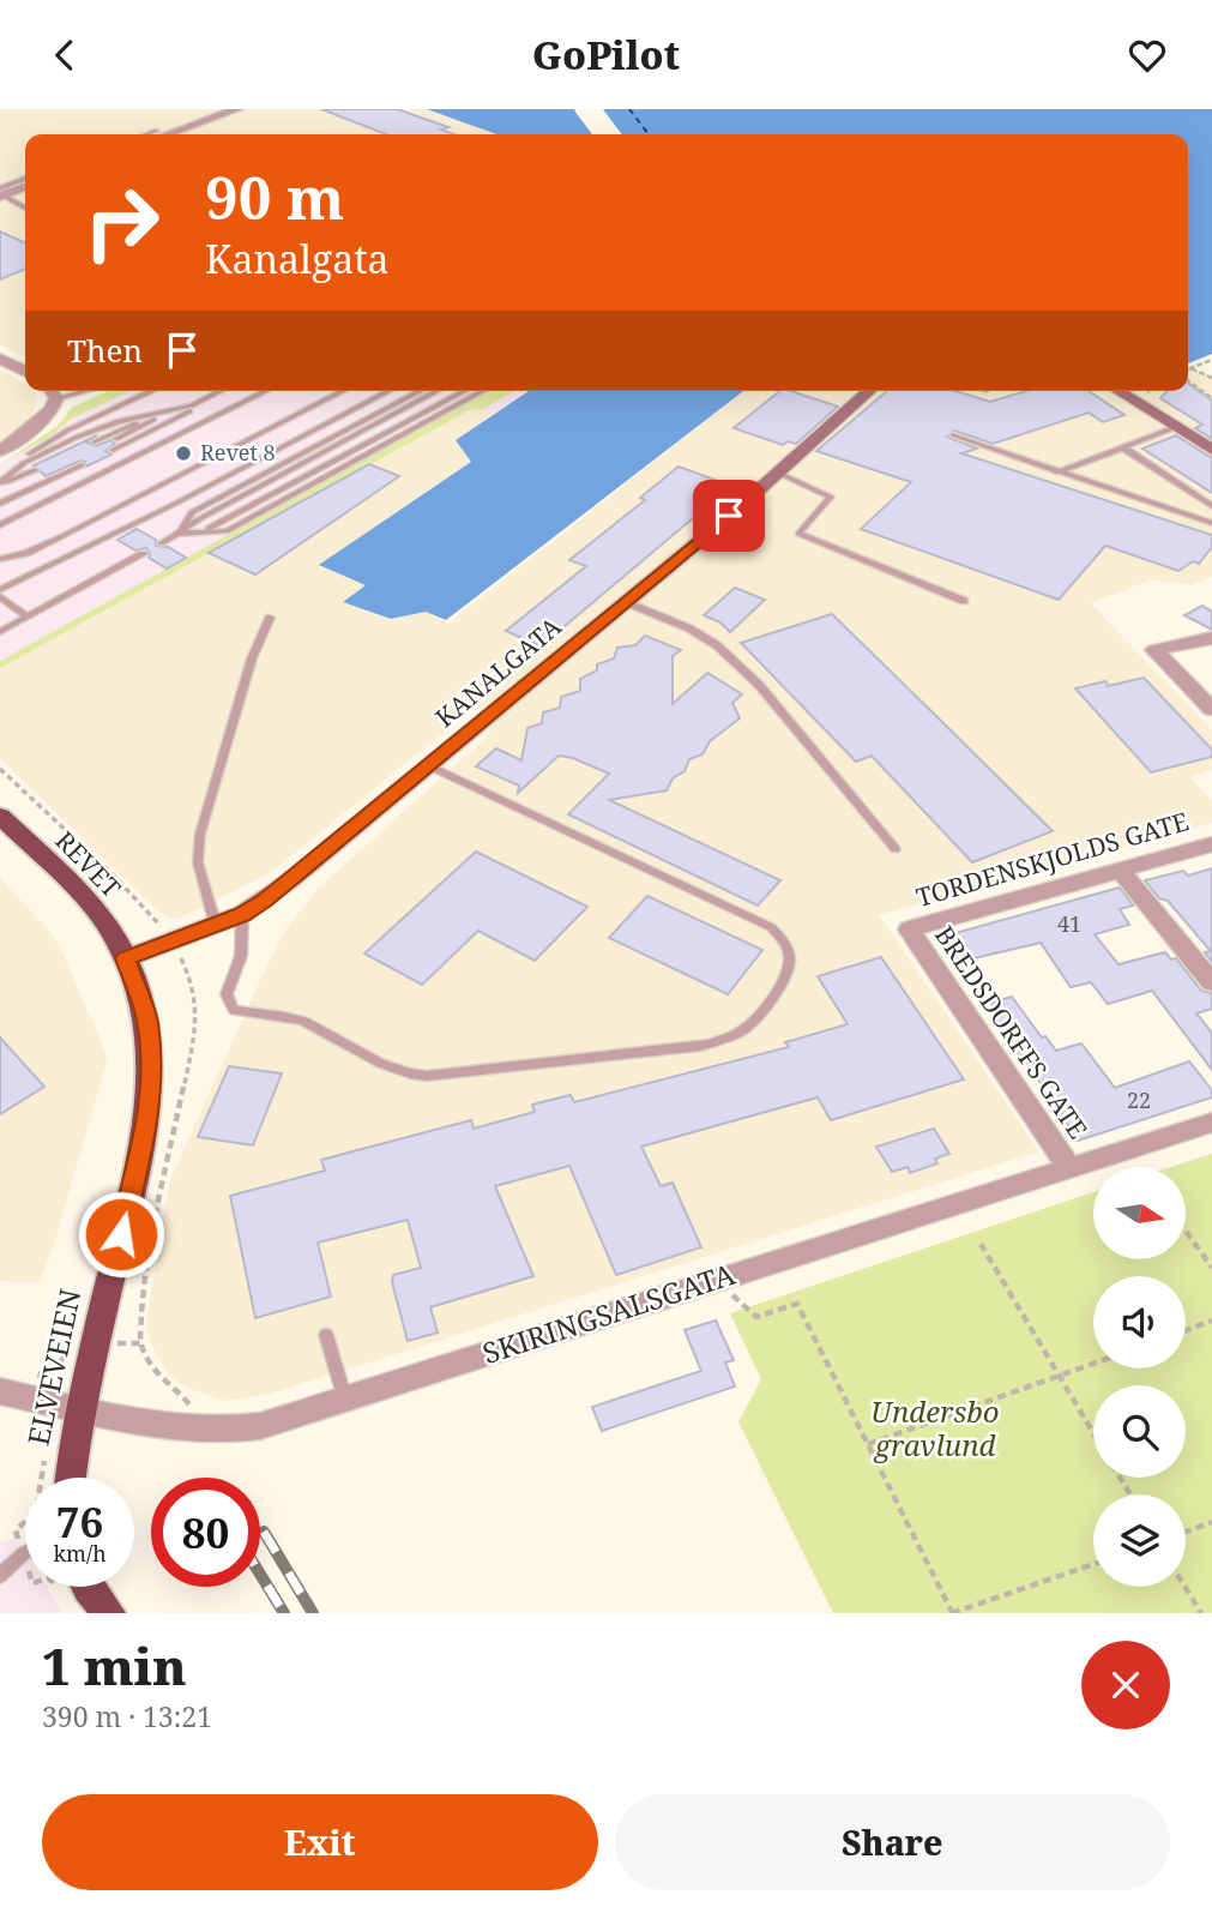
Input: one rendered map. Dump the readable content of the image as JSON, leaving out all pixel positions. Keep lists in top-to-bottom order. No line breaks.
{"streets":{"highway":["REVET","ELVEVEIEN"],"main road":["KANALGATA"],"street":["TORDENSKJOLDS GATE","BREDSDORFFS GATE","SKIRINGSALSGATA"]},"crossings":[["KANALGATA","REVET"],["KANALGATA","ELVEVEIEN"],["TORDENSKJOLDS GATE","BREDSDORFFS GATE"],["REVET","ELVEVEIEN"],["BREDSDORFFS GATE","SKIRINGSALSGATA"],["SKIRINGSALSGATA","ELVEVEIEN"]],"parks":["Undersbo gravlund"],"places":["Revet 8"],"house_numbers":["41","22"],"north":"right","page":{"header":"GoPilot","turn":["90 m","Kanalgata"],"then":"Then","speed":"76 km/h","limit":"80","heading":["1 min","390 m · 13:21"],"buttons":["Exit","Share"]}}
